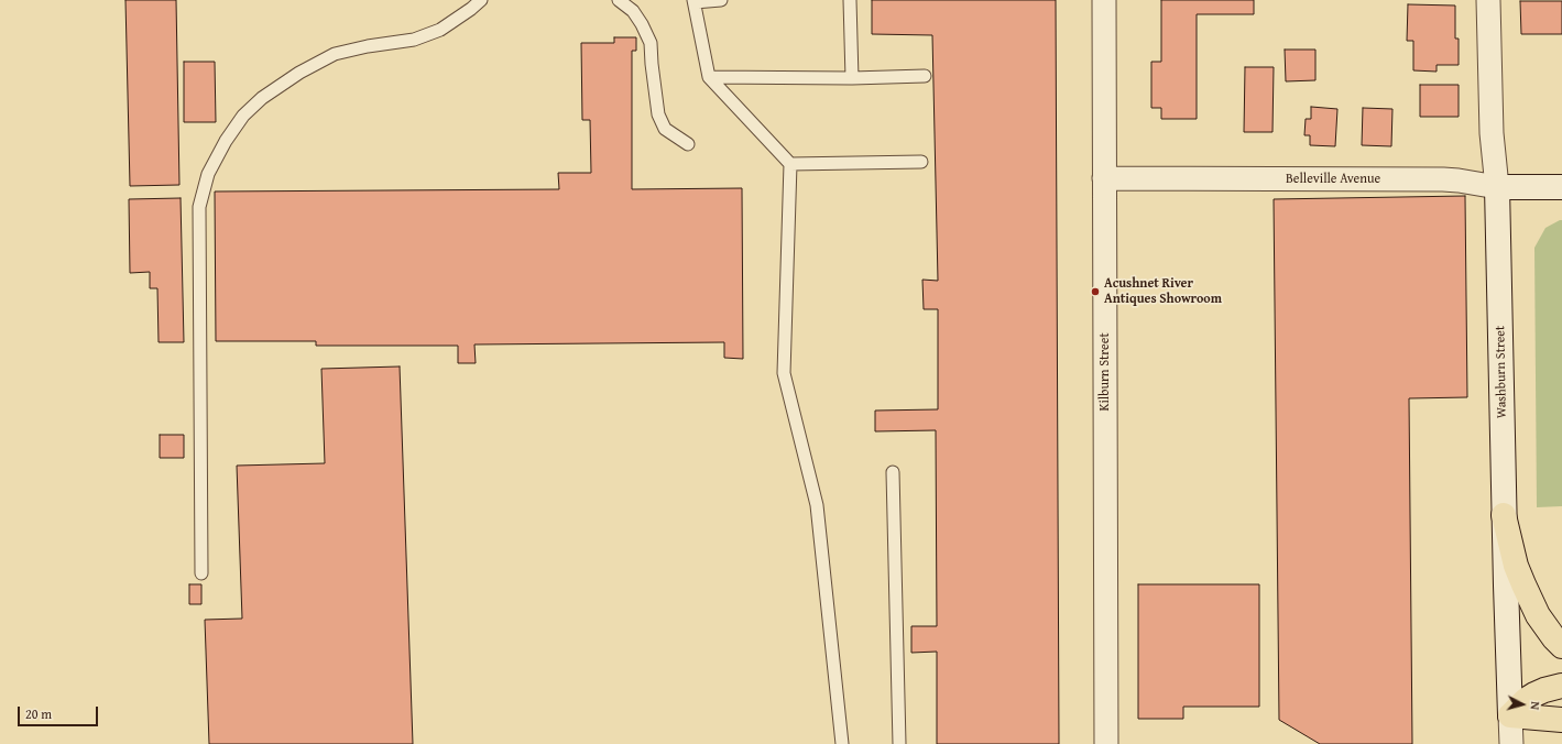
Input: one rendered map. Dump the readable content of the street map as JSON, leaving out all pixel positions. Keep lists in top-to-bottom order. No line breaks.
{"streets":{"street":["Belleville Avenue","Kilburn Street","Washburn Street"]},"crossings":[["Belleville Avenue","Kilburn Street"],["Belleville Avenue","Washburn Street"]],"places":["Acushnet River Antiques Showroom"],"scale_bar":"20 m","north":"right"}
